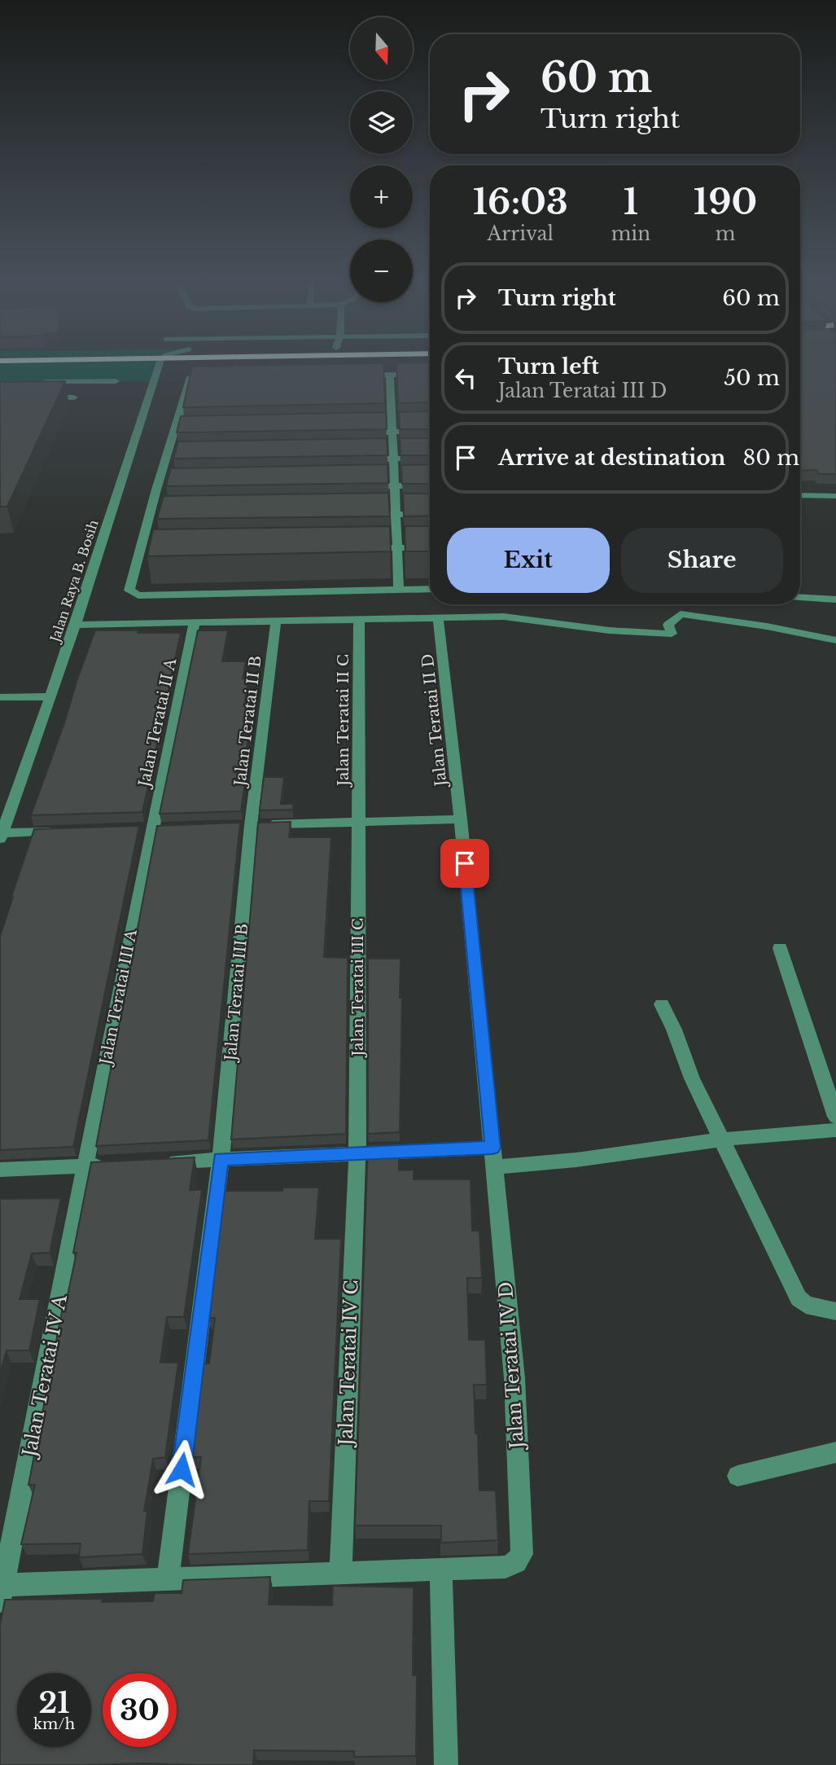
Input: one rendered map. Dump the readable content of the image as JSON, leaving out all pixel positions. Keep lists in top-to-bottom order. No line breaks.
{"streets":{"street":["Jalan Raya B. Bosih","Jalan Teratai II C","Jalan Teratai II D","Jalan Teratai II B","Jalan Teratai II A","Jalan Teratai III C","Jalan Teratai III B","Jalan Teratai III A","Jalan Teratai IV C","Jalan Teratai IV D","Jalan Teratai IV A"]},"crossings":[["Jalan Teratai II C","Jalan Teratai III C"],["Jalan Teratai II D","Jalan Teratai IV D"],["Jalan Teratai II B","Jalan Teratai III B"],["Jalan Teratai II A","Jalan Teratai III A"],["Jalan Teratai III C","Jalan Teratai IV C"],["Jalan Teratai III A","Jalan Teratai IV A"]],"north":"bottom","page":{"map_buttons":["+","−"],"turn":["60 m","Turn right"],"eta":["16:03","Arrival","1","min","190","m"],"list":[{"name":"Turn right","value":"60 m"},{"name":"Turn left","note":"Jalan Teratai III D","value":"50 m"},{"name":"Arrive at destination","value":"80 m"}],"buttons":["Exit","Share"],"speed":"21 km/h","limit":"30"}}
